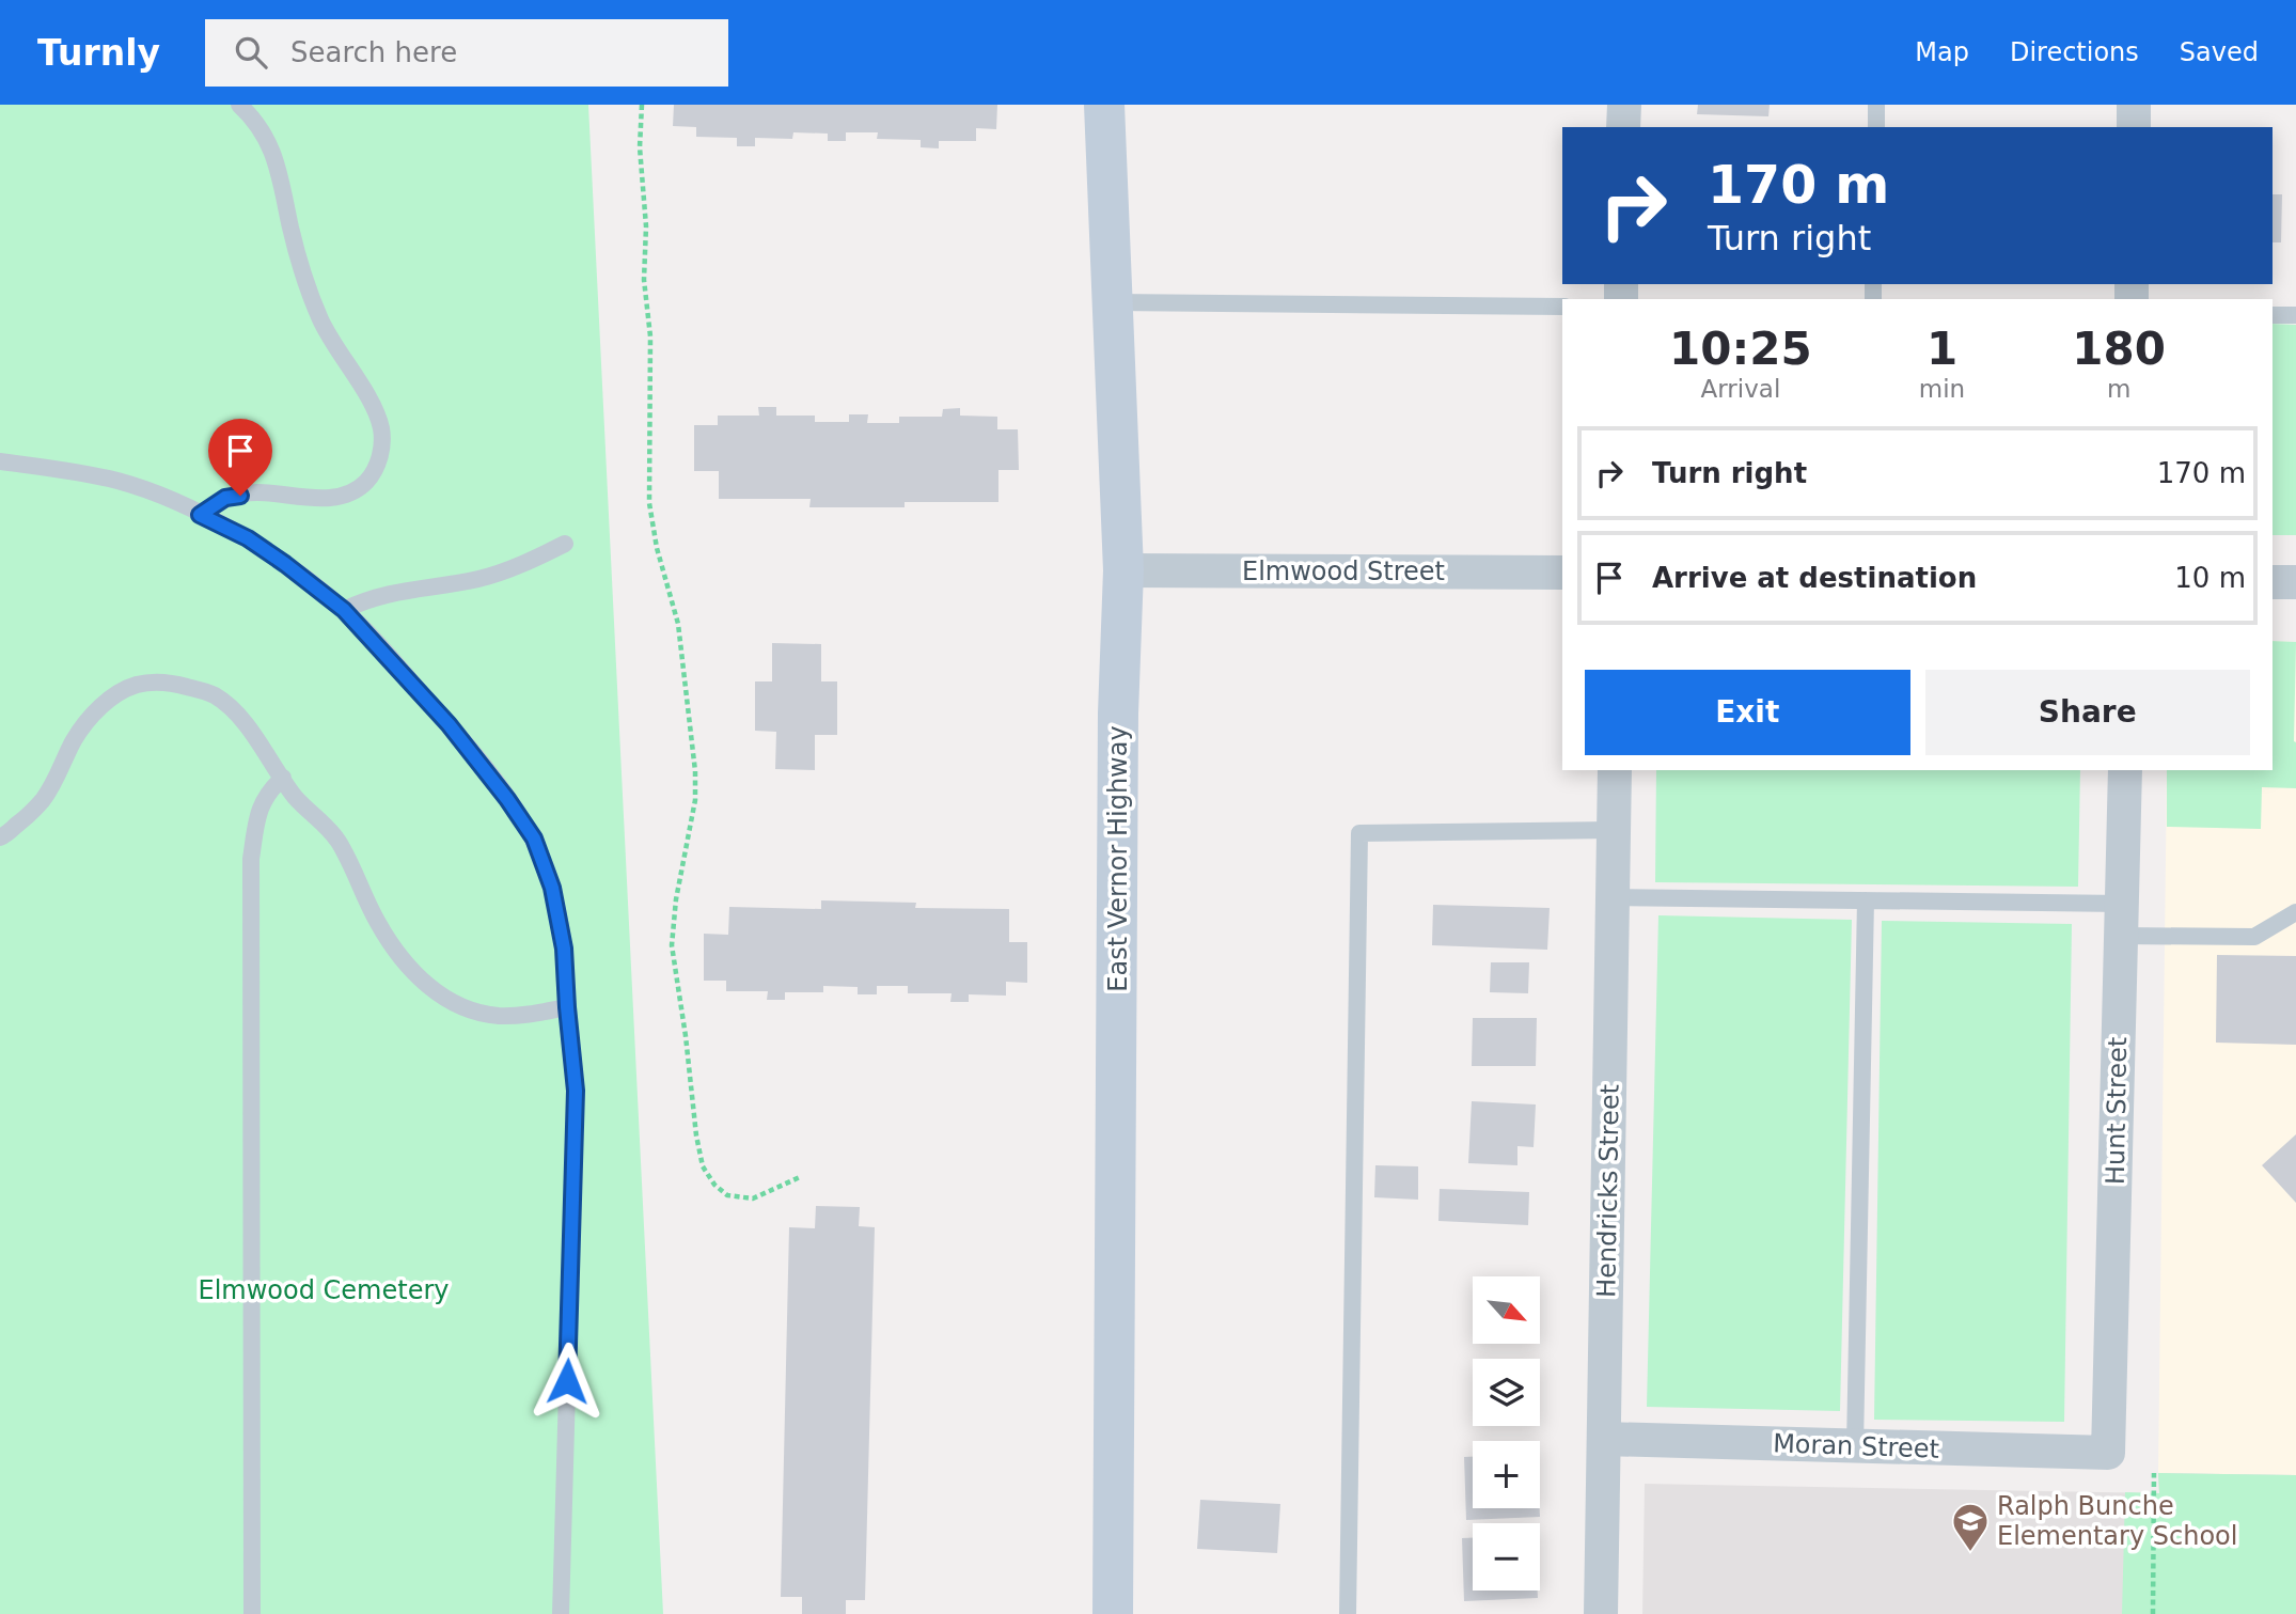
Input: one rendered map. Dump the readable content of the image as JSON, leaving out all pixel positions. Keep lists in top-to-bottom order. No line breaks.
{"streets":{"street":["Elmwood Street","East Vernor Highway","Hunt Street","Hendricks Street","Moran Street"]},"crossings":[["Elmwood Street","East Vernor Highway"],["Hunt Street","Moran Street"],["Hendricks Street","Moran Street"]],"parks":["Elmwood Cemetery"],"places":{"school or university":["Ralph Bunche Elementary School"]},"north":"bottom right","page":{"header":"Turnly","search":"Search here","nav":["Map","Directions","Saved"],"turn":["170 m","Turn right"],"eta":["10:25","Arrival","1","min","180","m"],"list":[{"name":"Turn right","value":"170 m"},{"name":"Arrive at destination","value":"10 m"}],"buttons":["Exit","Share"],"map_buttons":["+","−"]}}
